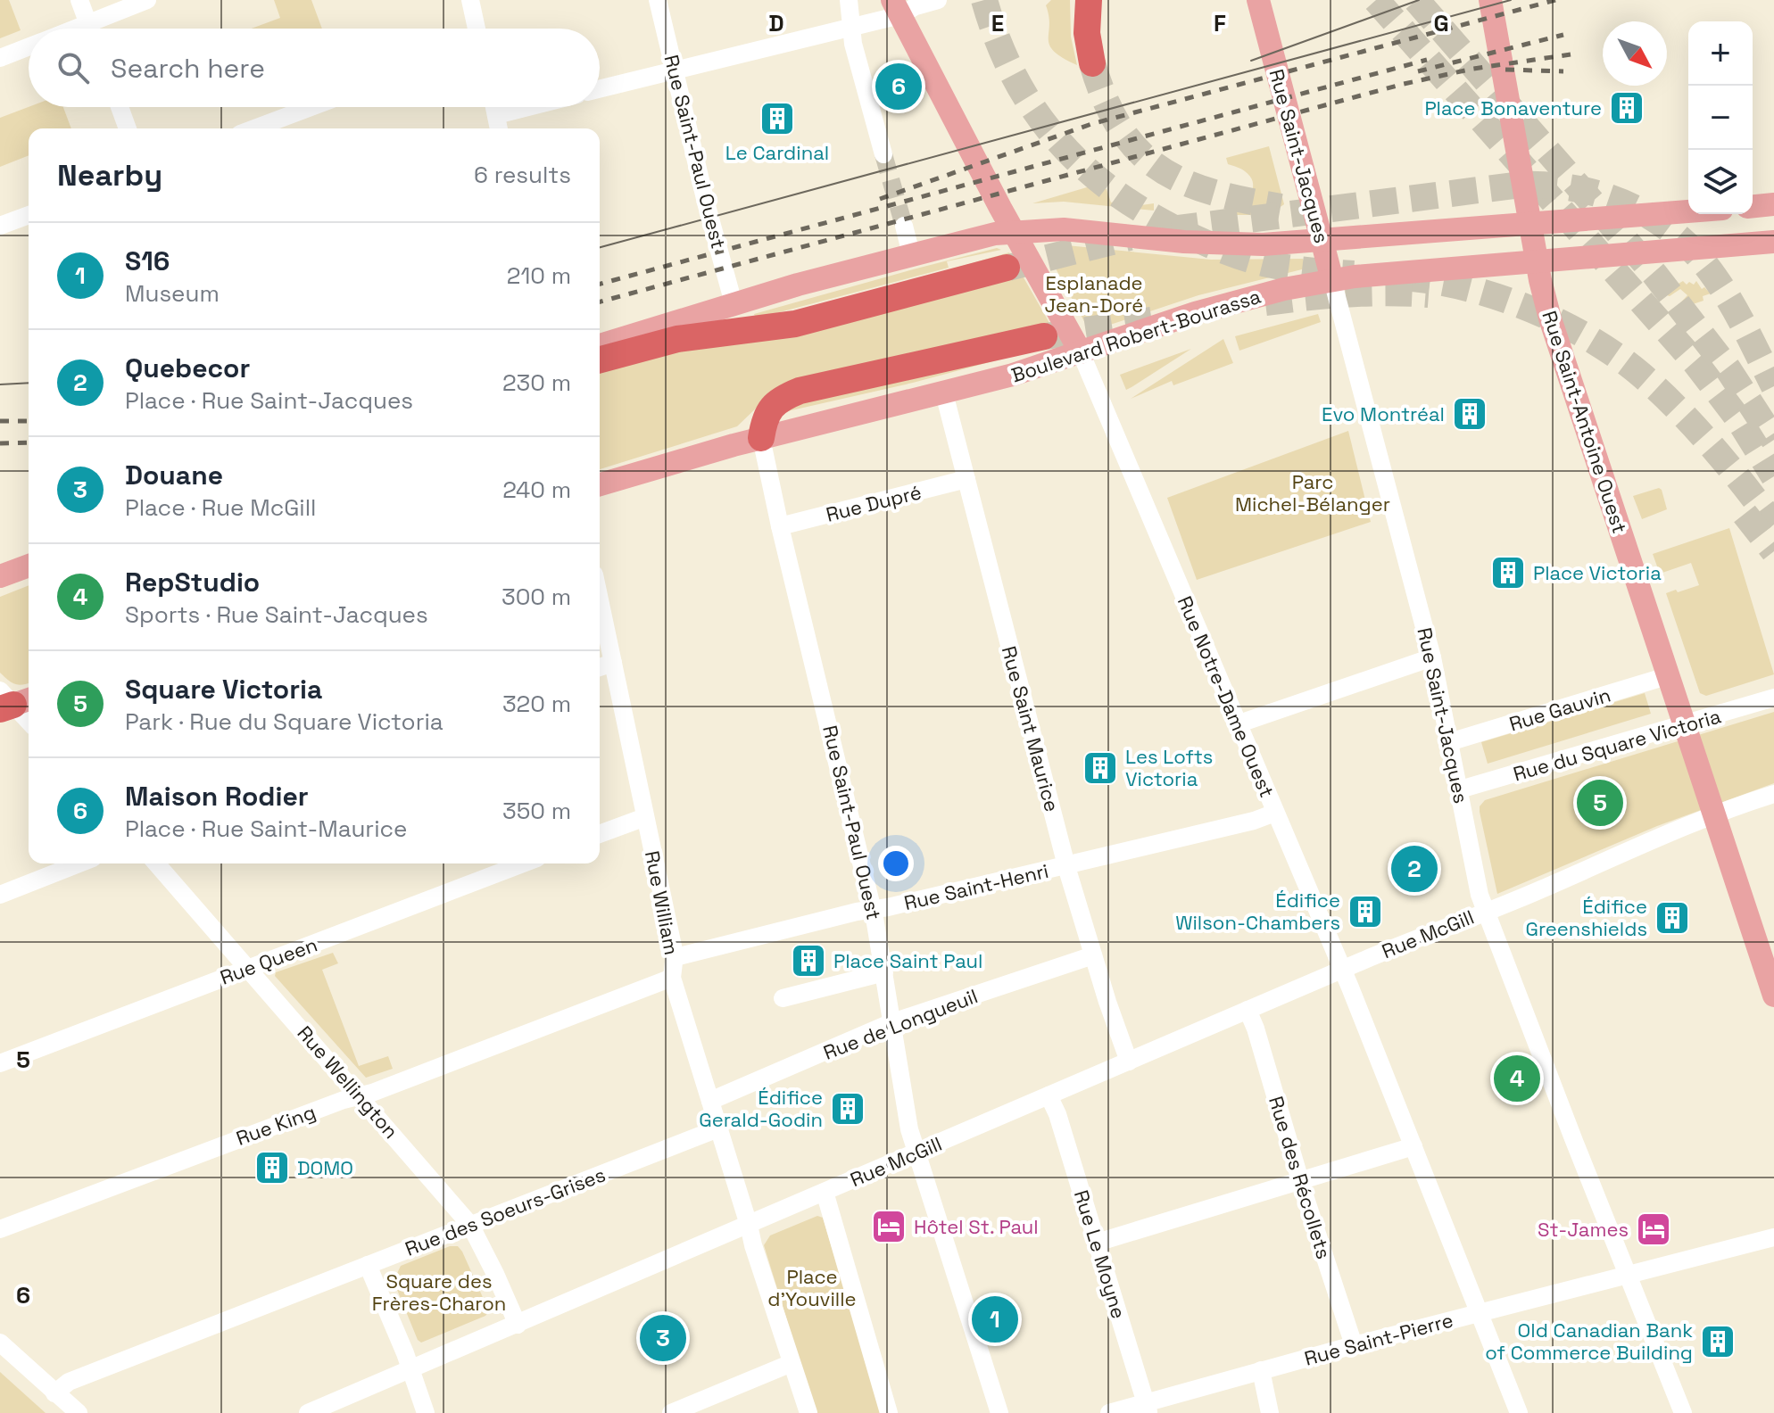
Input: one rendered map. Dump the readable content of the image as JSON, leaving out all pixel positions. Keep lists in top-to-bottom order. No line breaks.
{"streets":{"main road":["Rue Saint-Jacques","Boulevard Robert-Bourassa","Rue Saint-Antoine Ouest","Rue Notre-Dame Ouest"],"street":["Rue Saint-Paul Ouest","Rue Dupré","Rue Gauvin","Rue Saint Maurice","Rue du Square Victoria","Rue Saint-Henri","Rue William","Rue McGill","Rue Queen","Rue de Longueuil","Rue Wellington","Rue King","Rue des Récollets","Rue des Soeurs-Grises","Rue Le Moyne","Rue Saint-Pierre"]},"crossings":[["Rue Saint-Paul Ouest","Boulevard Robert-Bourassa"],["Rue Saint-Paul Ouest","Rue Dupré"],["Rue Saint-Paul Ouest","Rue Saint-Henri"],["Rue Saint-Paul Ouest","Rue McGill"],["Rue Saint-Paul Ouest","Rue de Longueuil"],["Rue Saint-Jacques","Boulevard Robert-Bourassa"],["Rue Saint-Jacques","Rue Gauvin"],["Rue Saint-Jacques","Rue du Square Victoria"],["Rue Saint-Jacques","Rue McGill"],["Rue Saint-Jacques","Rue Saint-Pierre"],["Boulevard Robert-Bourassa","Rue Saint-Antoine Ouest"],["Boulevard Robert-Bourassa","Rue Notre-Dame Ouest"],["Boulevard Robert-Bourassa","Rue Saint Maurice"],["Rue Saint-Antoine Ouest","Rue Gauvin"],["Rue Saint-Antoine Ouest","Rue du Square Victoria"],["Rue Dupré","Rue Saint Maurice"],["Rue Notre-Dame Ouest","Rue Saint-Henri"],["Rue Notre-Dame Ouest","Rue McGill"],["Rue Notre-Dame Ouest","Rue Saint-Pierre"],["Rue Saint Maurice","Rue Saint-Henri"],["Rue Saint Maurice","Rue McGill"],["Rue Saint Maurice","Rue de Longueuil"],["Rue Saint-Henri","Rue William"],["Rue William","Rue McGill"],["Rue William","Rue de Longueuil"],["Rue William","Rue King"],["Rue William","Rue des Soeurs-Grises"],["Rue McGill","Rue Wellington"],["Rue McGill","Rue des Récollets"],["Rue McGill","Rue Le Moyne"],["Rue Queen","Rue Wellington"],["Rue Wellington","Rue King"],["Rue Wellington","Rue des Soeurs-Grises"],["Rue des Récollets","Rue Saint-Pierre"],["Rue Le Moyne","Rue Saint-Pierre"]],"parks":["Esplanade Jean-Doré","Parc Michel-Bélanger","Place d'Youville","Square des Frères-Charon"],"places":{"building":["Place Bonaventure","Le Cardinal","Evo Montréal","Place Victoria","Les Lofts Victoria","Édifice Wilson-Chambers","Édifice Greenshields","Place Saint Paul","Édifice Gerald-Godin","DOMO","Old Canadian Bank of Commerce Building"],"hotel":["Hôtel St. Paul","St-James"]},"north":"bottom right","page":{"map_buttons":["+","−"],"search":"Search here","pins":["6","5","2","4","1","3"],"heading":["Nearby","6 results"],"list":[{"mark":"1","name":"S16","note":"Museum","value":"210 m"},{"mark":"2","name":"Quebecor","note":"Place · Rue Saint-Jacques","value":"230 m"},{"mark":"3","name":"Douane","note":"Place · Rue McGill","value":"240 m"},{"mark":"4","name":"RepStudio","note":"Sports · Rue Saint-Jacques","value":"300 m"},{"mark":"5","name":"Square Victoria","note":"Park · Rue du Square Victoria","value":"320 m"},{"mark":"6","name":"Maison Rodier","note":"Place · Rue Saint-Maurice","value":"350 m"}]},"grid":{"columns":["D","E","F","G"],"rows":["5","6"]}}
